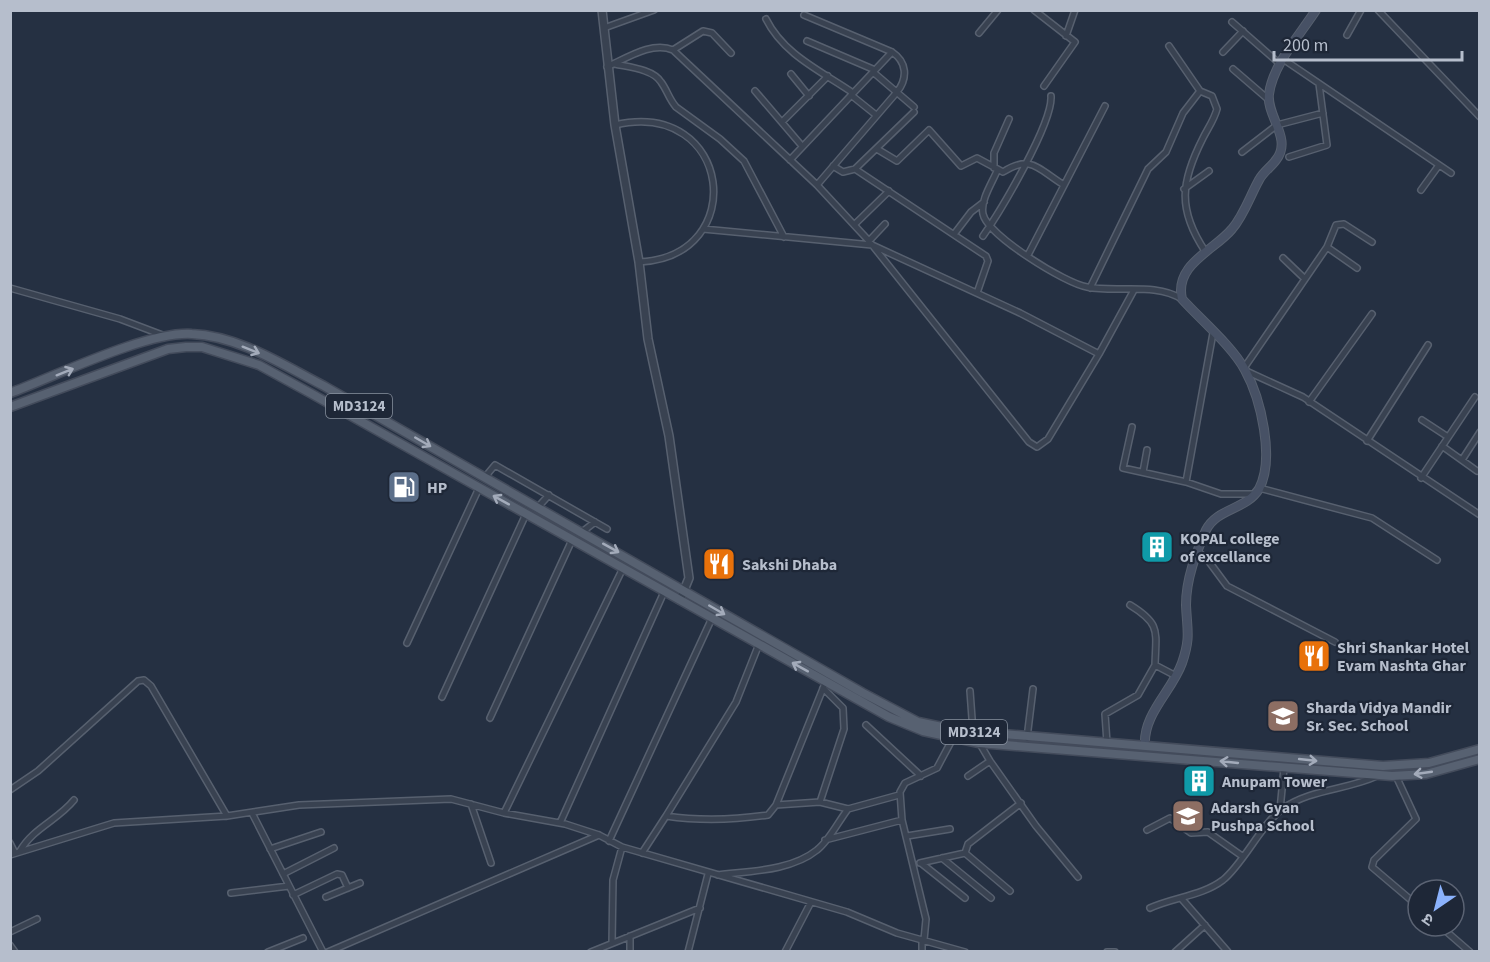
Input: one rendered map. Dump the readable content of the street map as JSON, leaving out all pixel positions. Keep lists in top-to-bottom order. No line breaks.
{"streets":{"main road":["MD3124"]},"places":{"fuel station":["HP"],"building":["KOPAL college of excellance","Anupam Tower"],"restaurant":["Sakshi Dhaba","Shri Shankar Hotel Evam Nashta Ghar"],"school or university":["Sharda Vidya Mandir Sr. Sec. School","Adarsh Gyan Pushpa School"]},"scale_bar":"200 m","north":"bottom left"}
